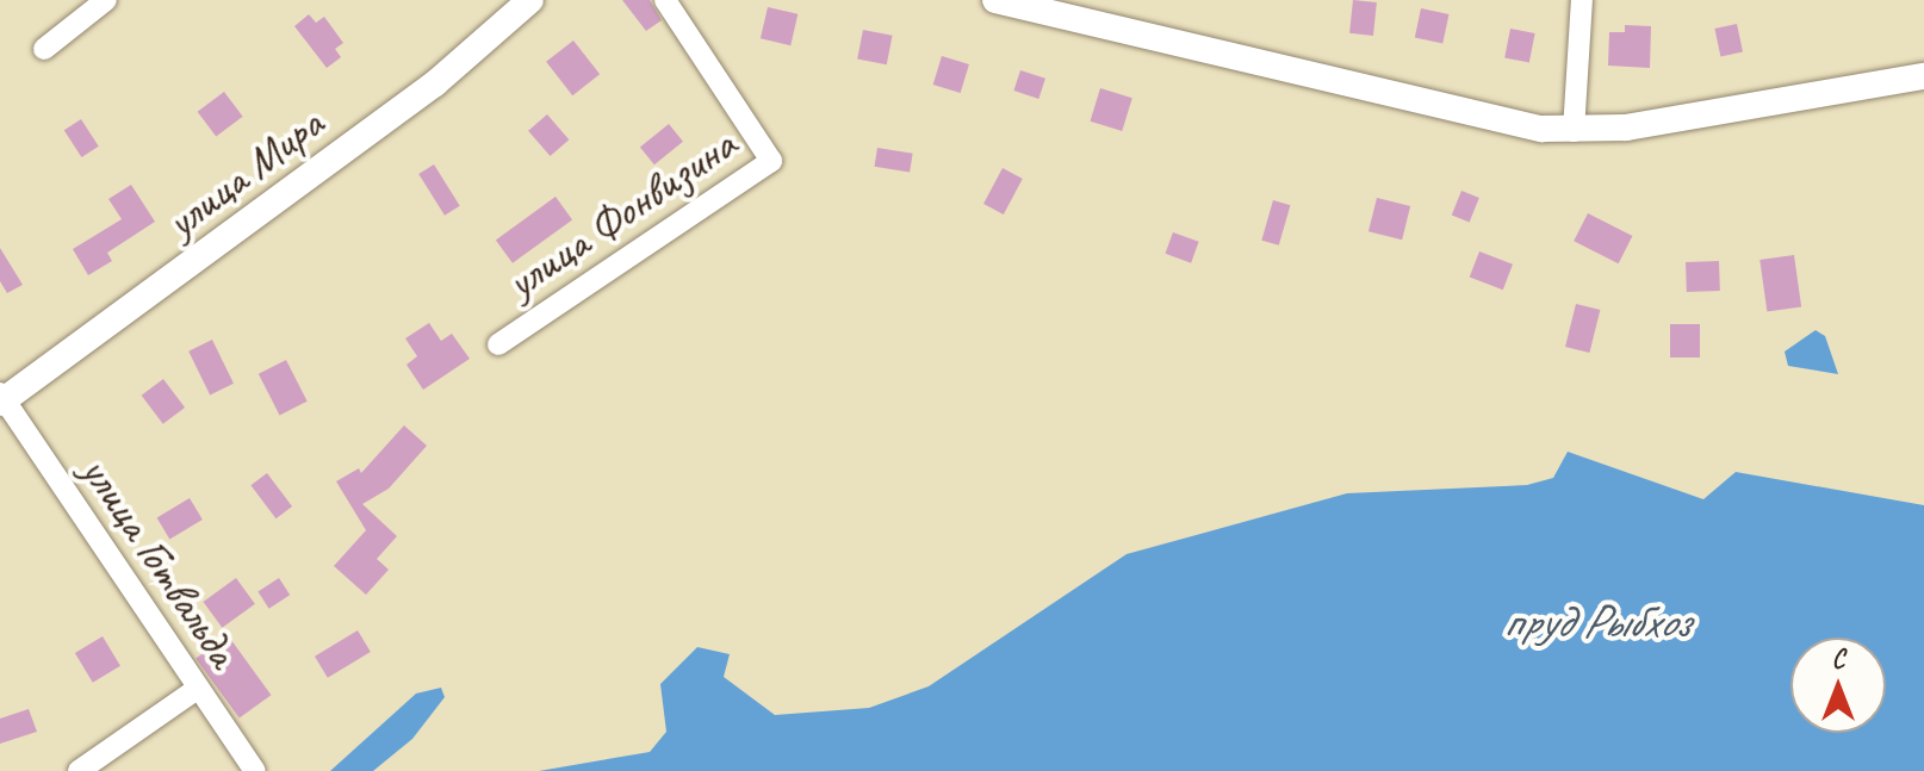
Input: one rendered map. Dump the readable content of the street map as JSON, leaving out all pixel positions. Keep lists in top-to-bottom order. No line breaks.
{"streets":{"street":["улица Мира","улица Фонвизина","улица Готвальда"]},"crossings":[["улица Мира","улица Готвальда"]],"water":["пруд Рыбхоз"],"north":"top"}
